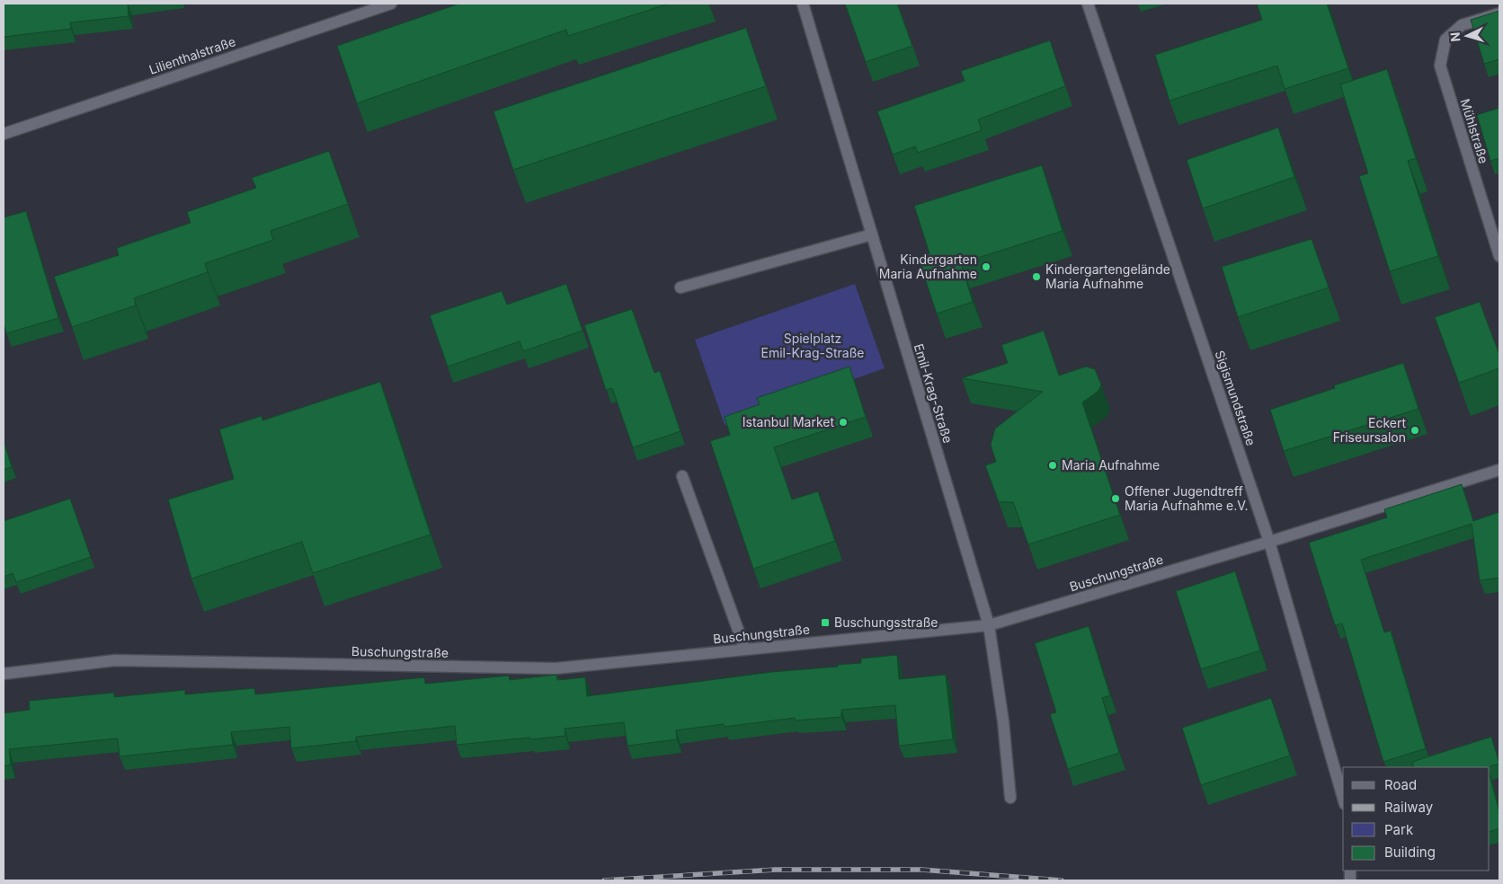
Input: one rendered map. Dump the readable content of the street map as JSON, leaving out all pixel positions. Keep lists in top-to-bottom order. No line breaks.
{"streets":{"street":["Lilienthalstraße","Mühlstraße","Emil-Krag-Straße","Sigismundstraße","Buschungstraße"]},"crossings":[["Emil-Krag-Straße","Buschungstraße"],["Sigismundstraße","Buschungstraße"]],"parks":["Spielplatz Emil-Krag-Straße"],"places":{"other":["Kindergarten Maria Aufnahme","Kindergartengelände Maria Aufnahme","Istanbul Market","Eckert Friseursalon","Maria Aufnahme","Offener Jugendtreff Maria Aufnahme e.V."],"transit":["Buschungsstraße"]},"legend":["Road","Railway","Park","Building"],"north":"left"}
